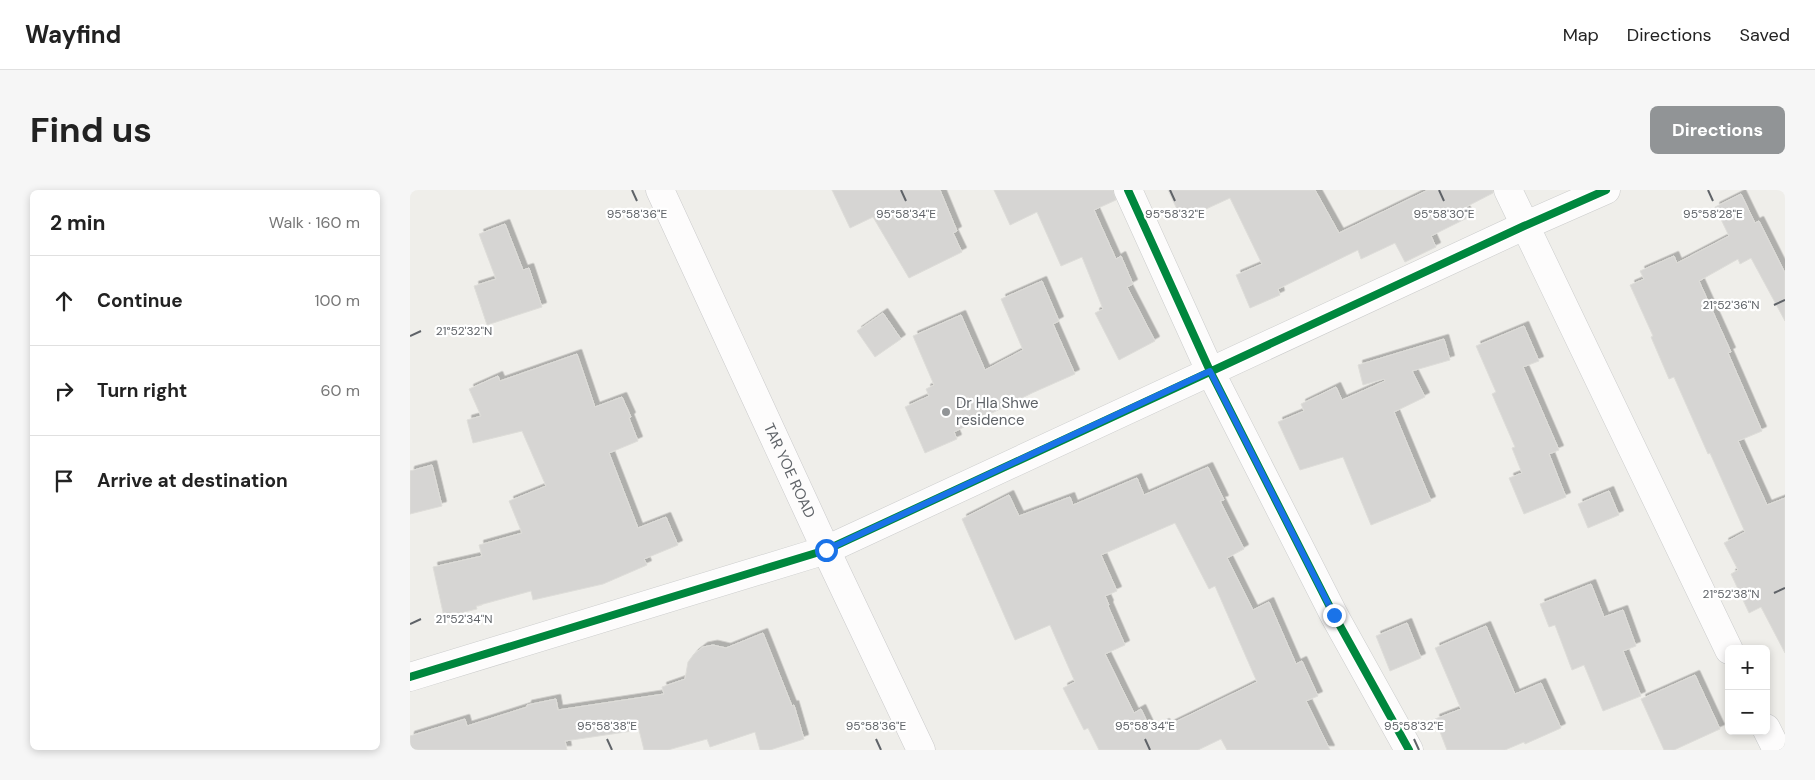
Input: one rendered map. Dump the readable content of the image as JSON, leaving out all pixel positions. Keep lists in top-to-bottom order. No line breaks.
{"streets":{"street":["TAR YOE ROAD"]},"places":["Dr Hla Shwe residence"],"page":{"header":"Wayfind","nav":["Map","Directions","Saved"],"buttons":"Directions","title":"Find us","heading":["2 min","Walk · 160 m"],"list":[["Continue","100 m"],["Turn right","60 m"],"Arrive at destination"],"map_buttons":["+","−"]},"coordinates":["95°58'36\"E","95°58'34\"E","95°58'32\"E","95°58'30\"E","95°58'28\"E","21°52'36\"N","21°52'32\"N","21°52'38\"N","21°52'34\"N","95°58'38\"E"]}
